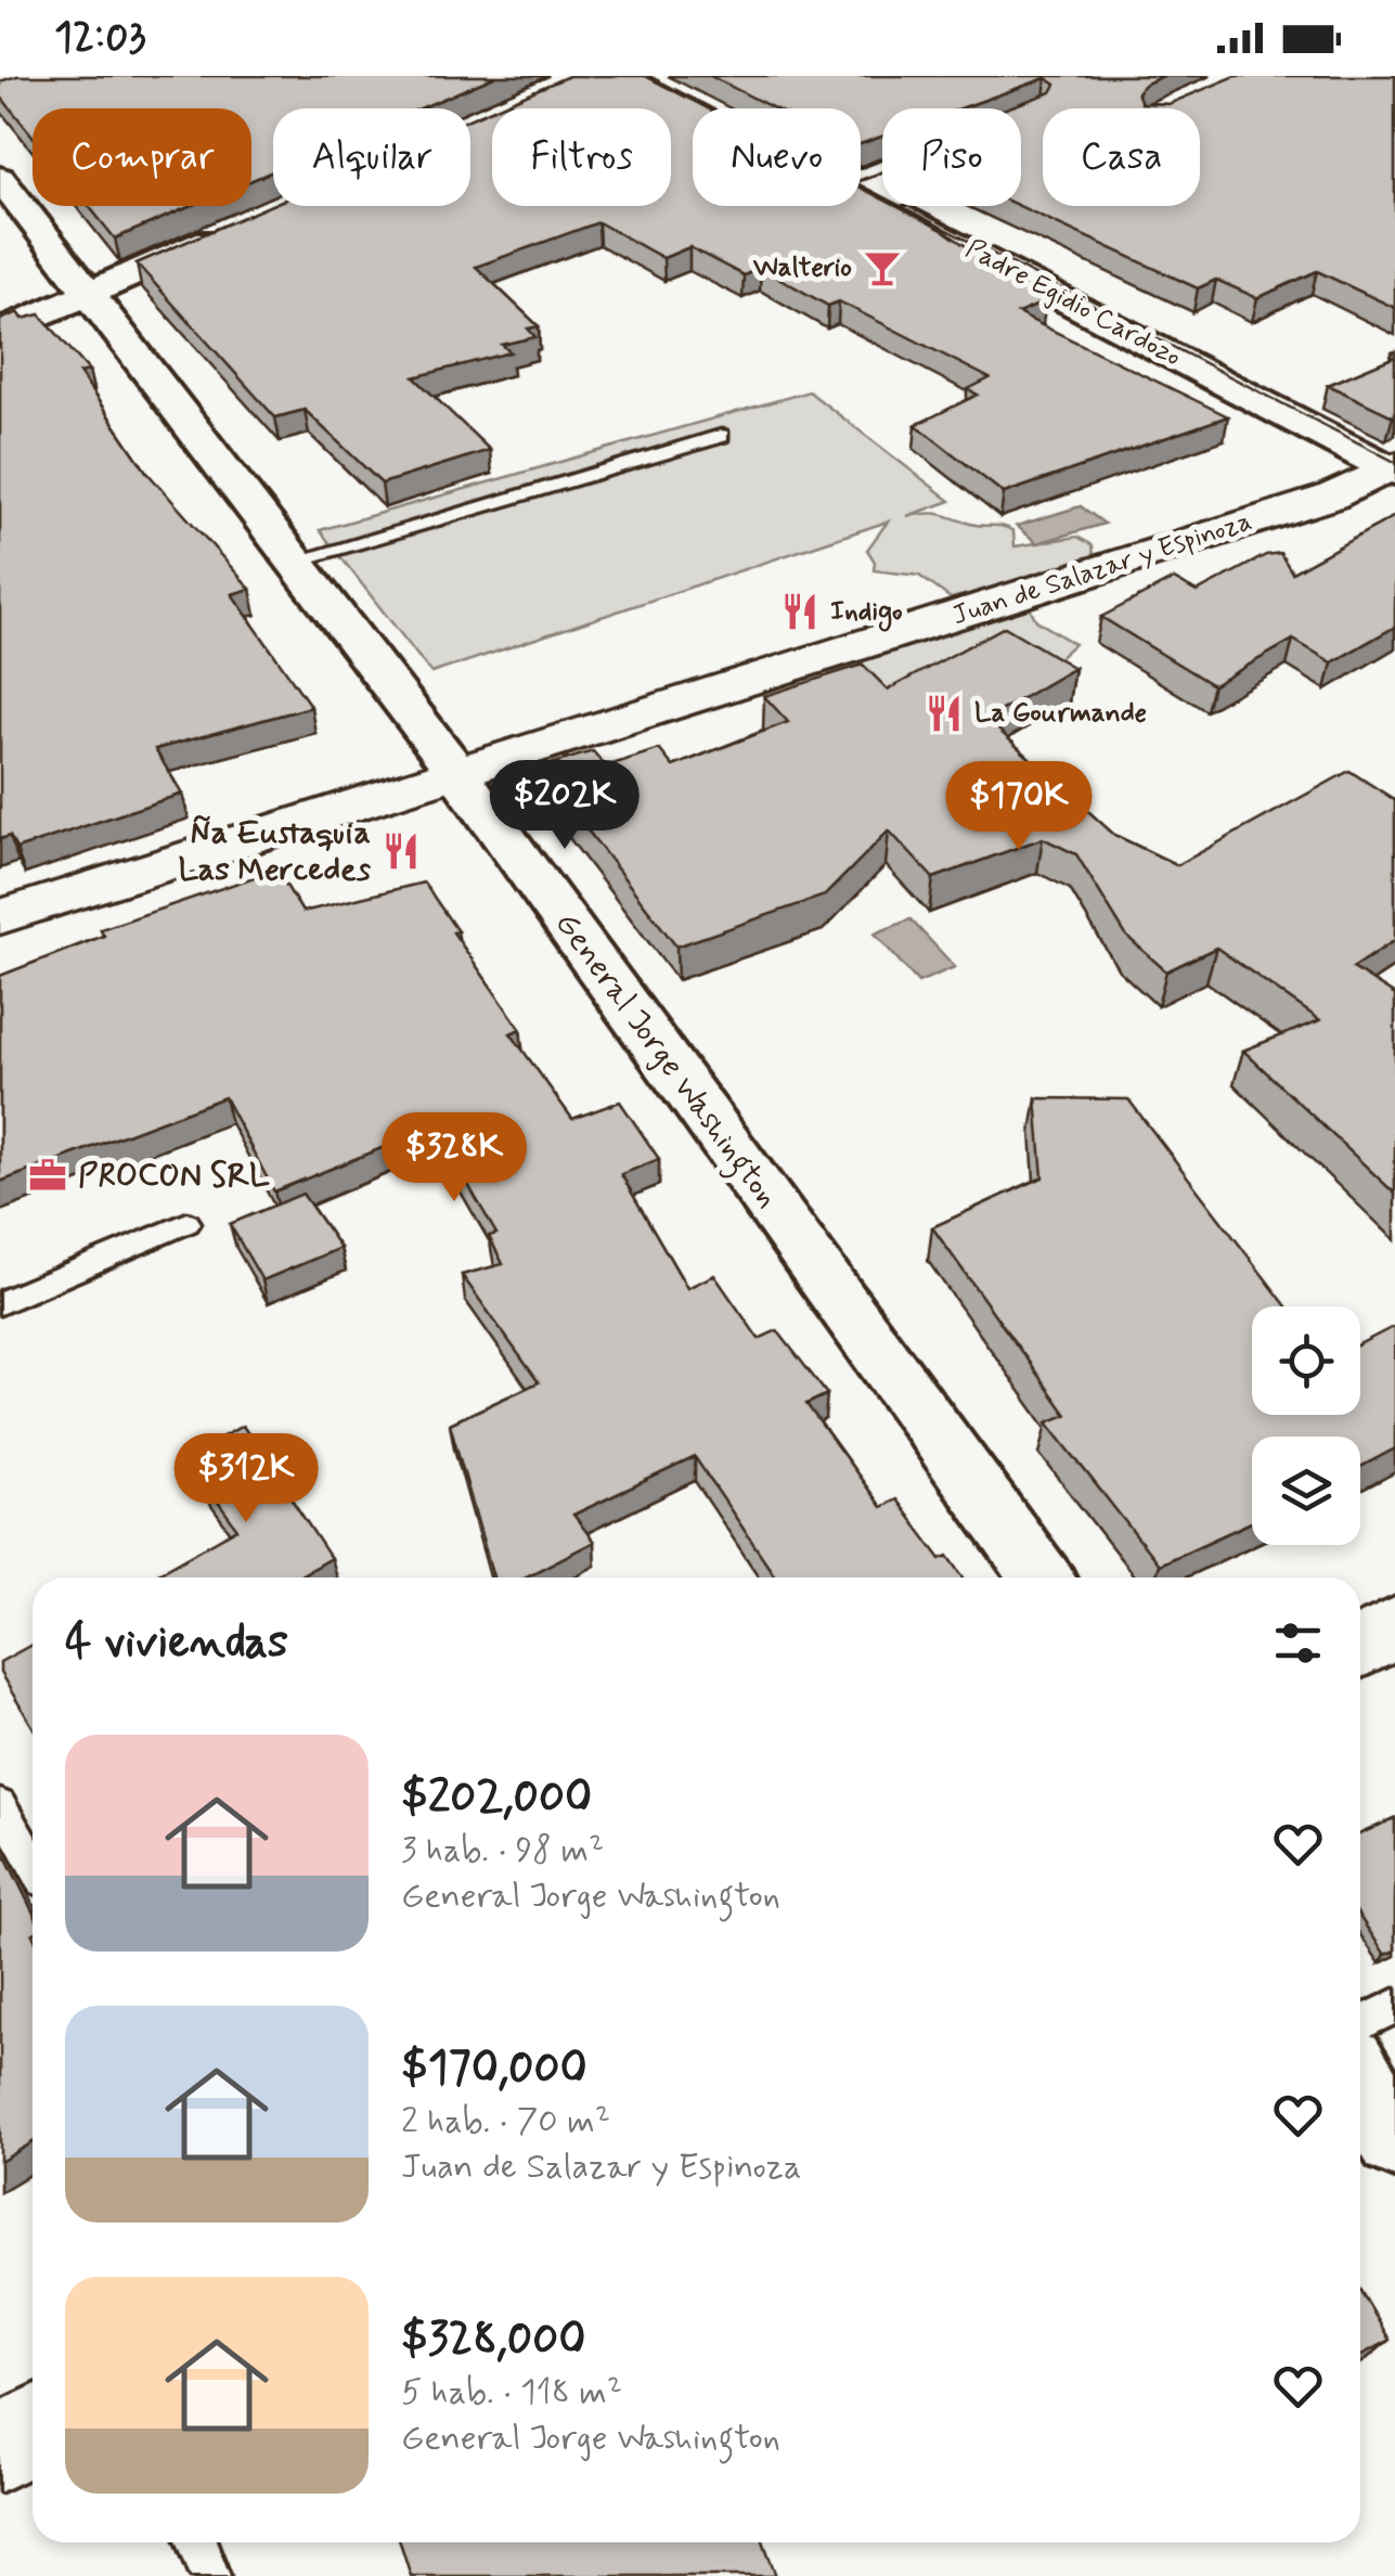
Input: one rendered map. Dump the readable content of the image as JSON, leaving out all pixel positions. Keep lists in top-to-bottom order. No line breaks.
{"streets":{"street":["Padre Egidio Cardozo","Juan de Salazar y Espinoza","General Jorge Washington"]},"crossings":[["Padre Egidio Cardozo","Juan de Salazar y Espinoza"],["Juan de Salazar y Espinoza","General Jorge Washington"]],"places":{"bar":["Walterio"],"restaurant":["Indigo","La Gourmande","Ña Eustaquia Las Mercedes"],"office":["PROCON SRL"]},"page":{"status":"12:03","chip":["Comprar","Alquilar","Filtros","Nuevo","Piso","Casa"],"price":["$202K","$170K","$328K","$312K"],"heading":"4 viviendas","list":[{"name":"$202,000","note":"3 hab. · 98 m² · General Jorge Washington"},{"name":"$170,000","note":"2 hab. · 70 m² · Juan de Salazar y Espinoza"},{"name":"$328,000","note":"5 hab. · 118 m² · General Jorge Washington"}]}}
